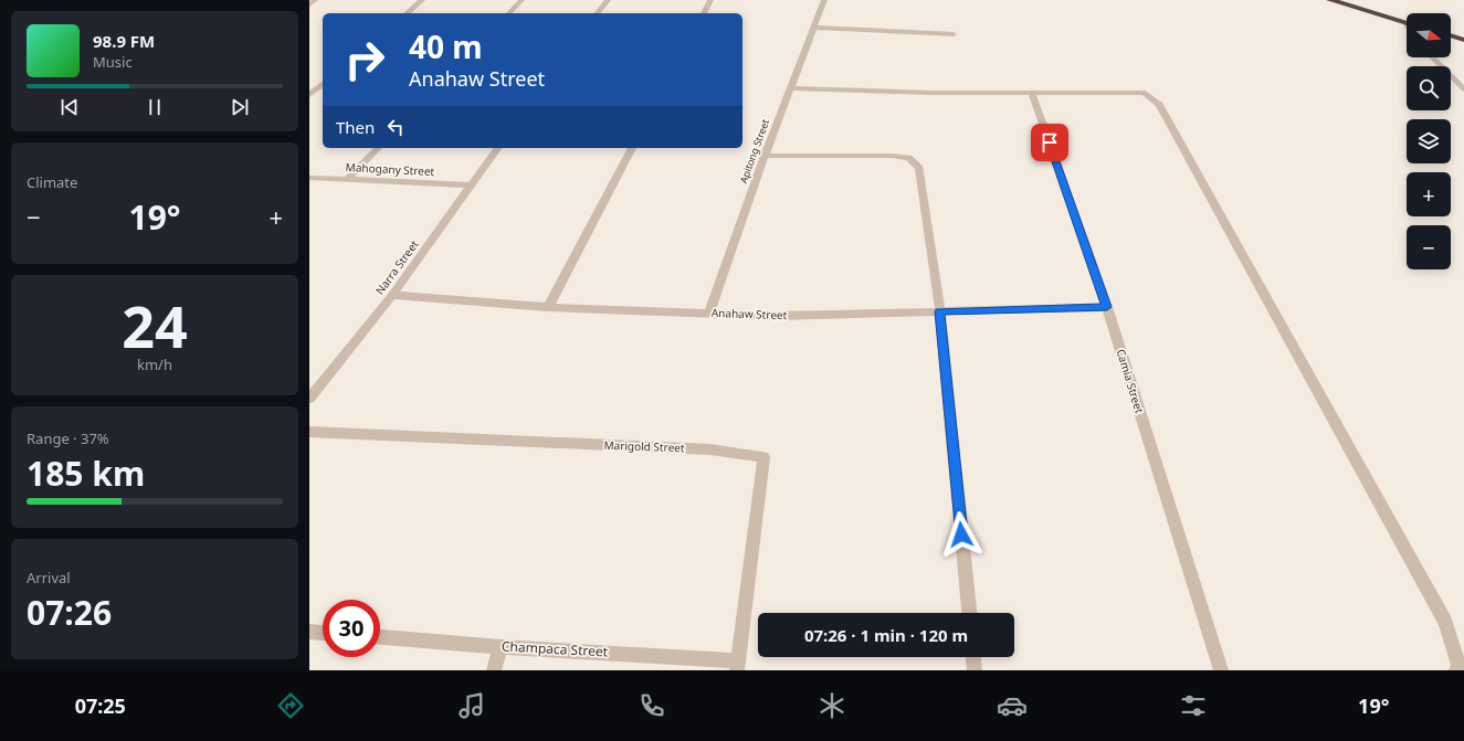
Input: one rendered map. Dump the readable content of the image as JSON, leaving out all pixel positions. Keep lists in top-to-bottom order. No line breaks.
{"streets":{"street":["Apitong Street","Mahogany Street","Narra Street","Anahaw Street","Camia Street","Marigold Street","Champaca Street"]},"crossings":[["Apitong Street","Anahaw Street"],["Mahogany Street","Narra Street"],["Narra Street","Anahaw Street"],["Anahaw Street","Camia Street"],["Marigold Street","Champaca Street"]],"north":"right","page":{"map_buttons":["+","−"],"turn":["40 m","Anahaw Street"],"song":["98.9 FM","Music"],"then":"Then","tile":["Climate",["24","km/h"],["Range · 37%","185 km"],["Arrival","07:26"]],"heat":["−","19°","+"],"limit":"30","trip":"07:26 · 1 min · 120 m","tabs":["07:25","19°"]}}
